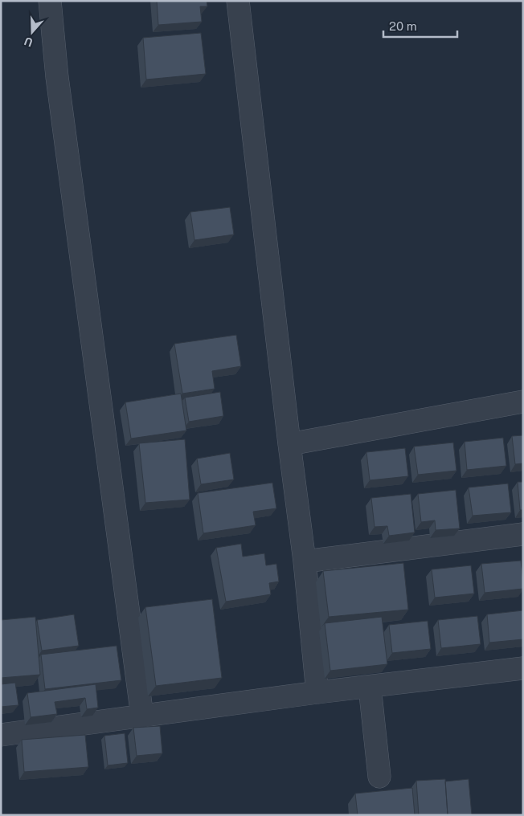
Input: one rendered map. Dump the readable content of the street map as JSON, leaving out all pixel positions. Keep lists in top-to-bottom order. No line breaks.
{"scale_bar":"20 m","north":"bottom"}
